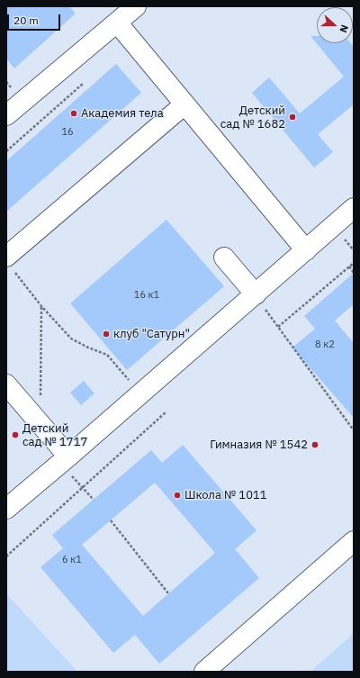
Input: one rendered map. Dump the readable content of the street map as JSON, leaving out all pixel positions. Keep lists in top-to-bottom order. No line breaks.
{"places":["Академия тела","Детский сад № 1682","клуб \"Сатурн\"","Детский сад № 1717","Гимназия № 1542","Школа № 1011"],"house_numbers":["16","16 к1","8 к2","6 к1"],"scale_bar":"20 m","north":"right"}
